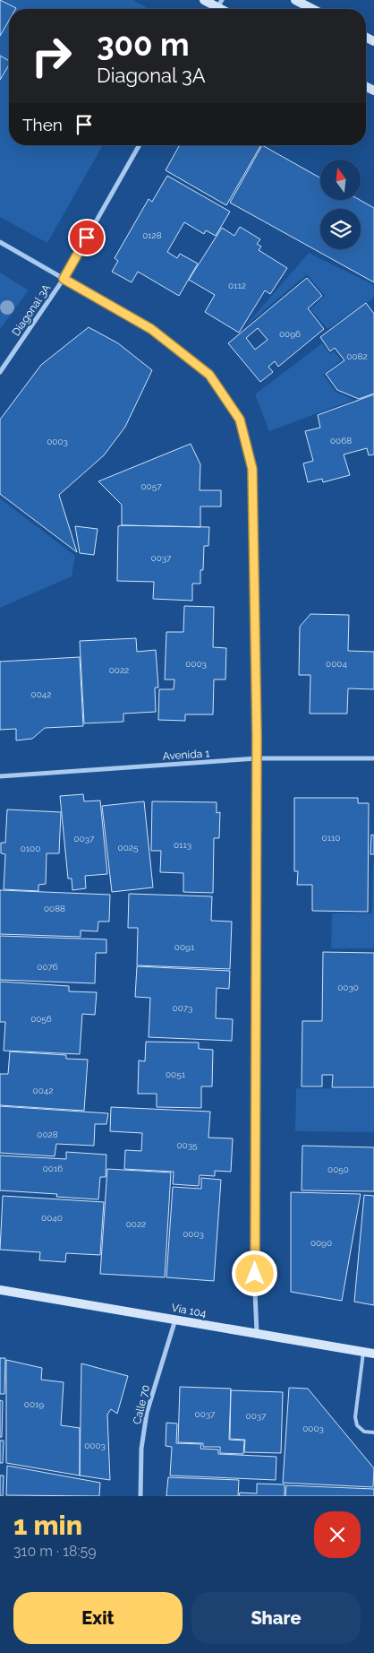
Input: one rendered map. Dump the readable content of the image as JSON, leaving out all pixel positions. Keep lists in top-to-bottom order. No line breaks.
{"streets":{"main road":["Vía 104"],"street":["Diagonal 3A","Avenida 1","Calle 70"]},"crossings":[["Vía 104","Calle 70"]],"house_numbers":["0128","0112","0096","0082","0068","0003","0057","0037","0003","0004","0022","0042","0110","0037","0113","0025","0100","0088","0091","0076","0030","0073","0056","0051","0042","0028","0035","0016","0050","0040","0022","0003","0090","0019","0037","0037","0003","0003"],"north":"top","page":{"turn":["300 m","Diagonal 3A"],"then":"Then","heading":["1 min","310 m · 18:59"],"buttons":["Exit","Share"]}}
